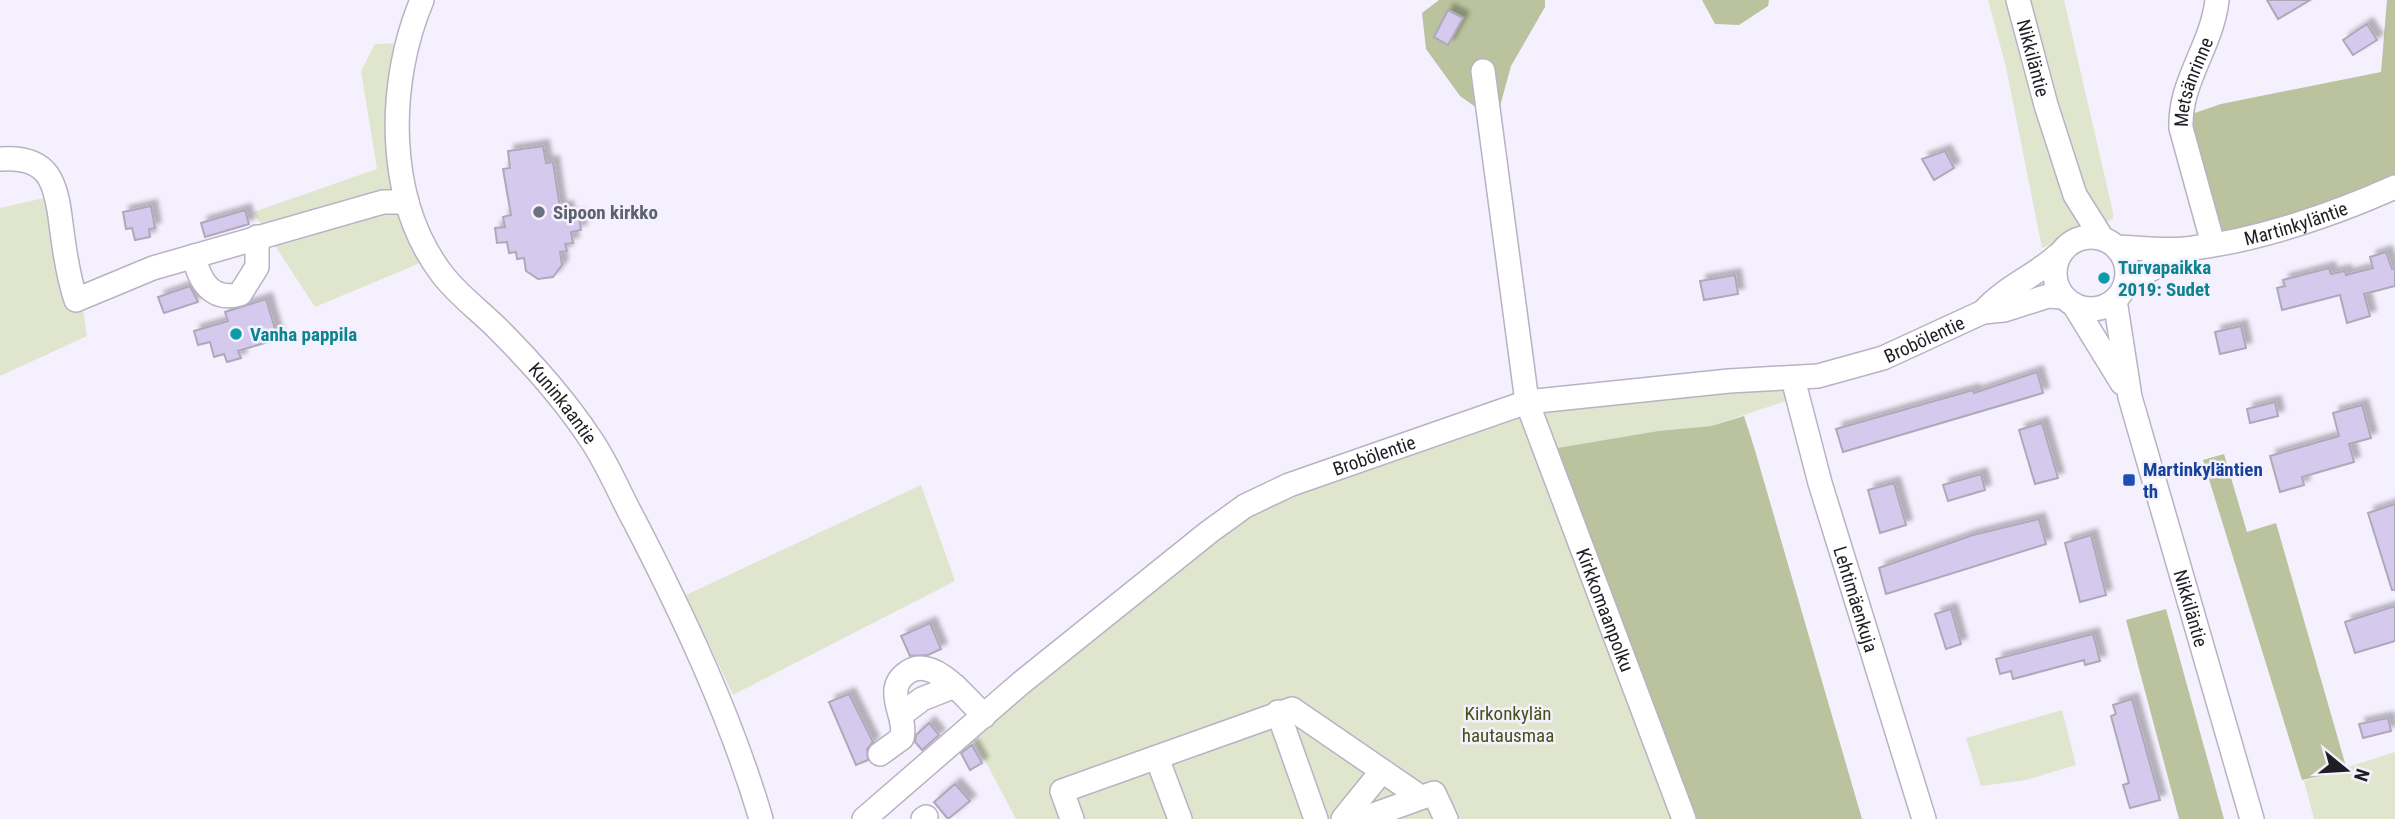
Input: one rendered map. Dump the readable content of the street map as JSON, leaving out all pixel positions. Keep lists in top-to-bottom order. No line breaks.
{"streets":{"street":["Nikkiläntie","Metsänrinne","Martinkyläntie","Brobölentie","Kuninkaantie","Lehtimäenkuja","Kirkkomaanpolku"]},"crossings":[["Nikkiläntie","Martinkyläntie"],["Nikkiläntie","Brobölentie"],["Metsänrinne","Martinkyläntie"],["Martinkyläntie","Brobölentie"],["Brobölentie","Lehtimäenkuja"],["Brobölentie","Kirkkomaanpolku"]],"parks":["Kirkonkylän hautausmaa"],"places":{"other":["Sipoon kirkko","Turvapaikka 2019: Sudet","Vanha pappila"],"transit":["Martinkyläntien th"]},"north":"right"}
